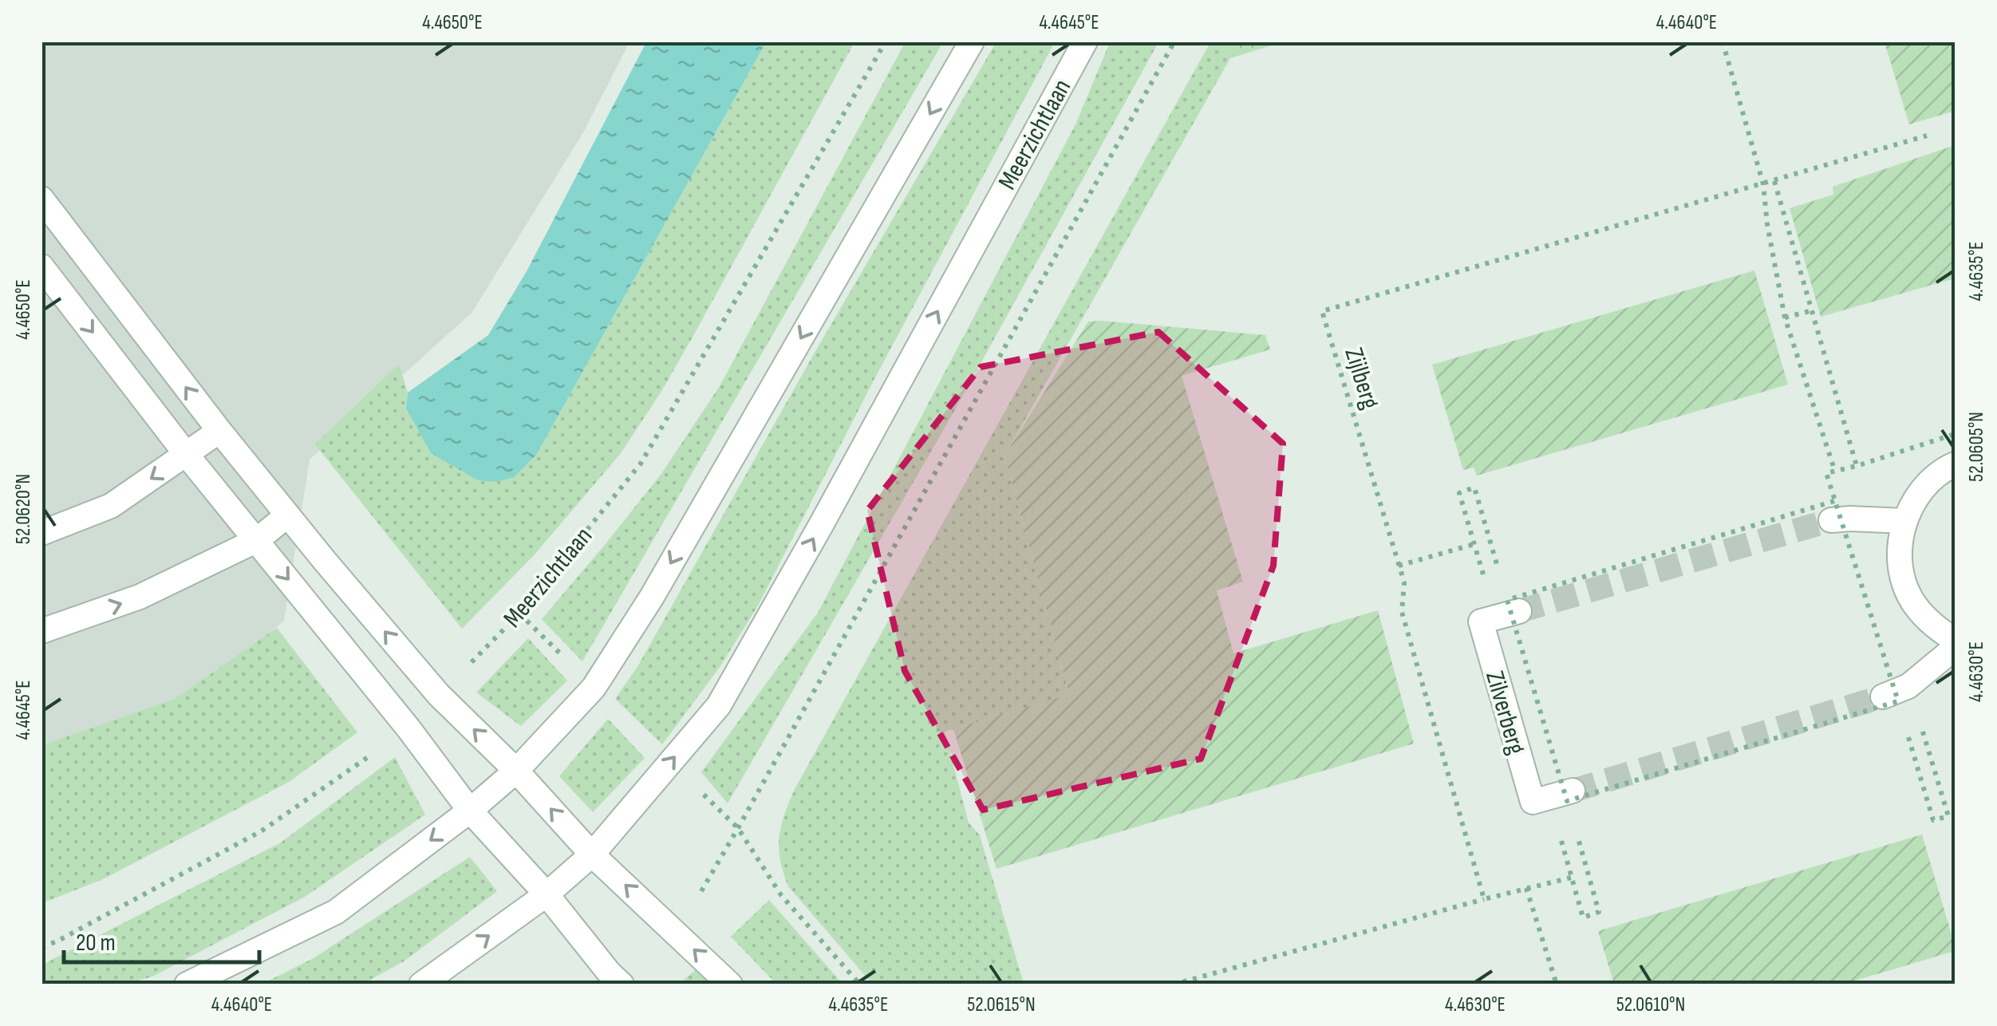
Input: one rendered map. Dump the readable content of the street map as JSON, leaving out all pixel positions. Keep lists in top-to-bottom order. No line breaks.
{"streets":{"street":["Meerzichtlaan","Zilverberg"],"path":["Zijlberg"]},"scale_bar":"20 m","coordinates":["4.4650°E","4.4645°E","4.4640°E","4.4635°E","52.0605°N","52.0620°N","4.4630°E","52.0615°N","52.0610°N"]}
